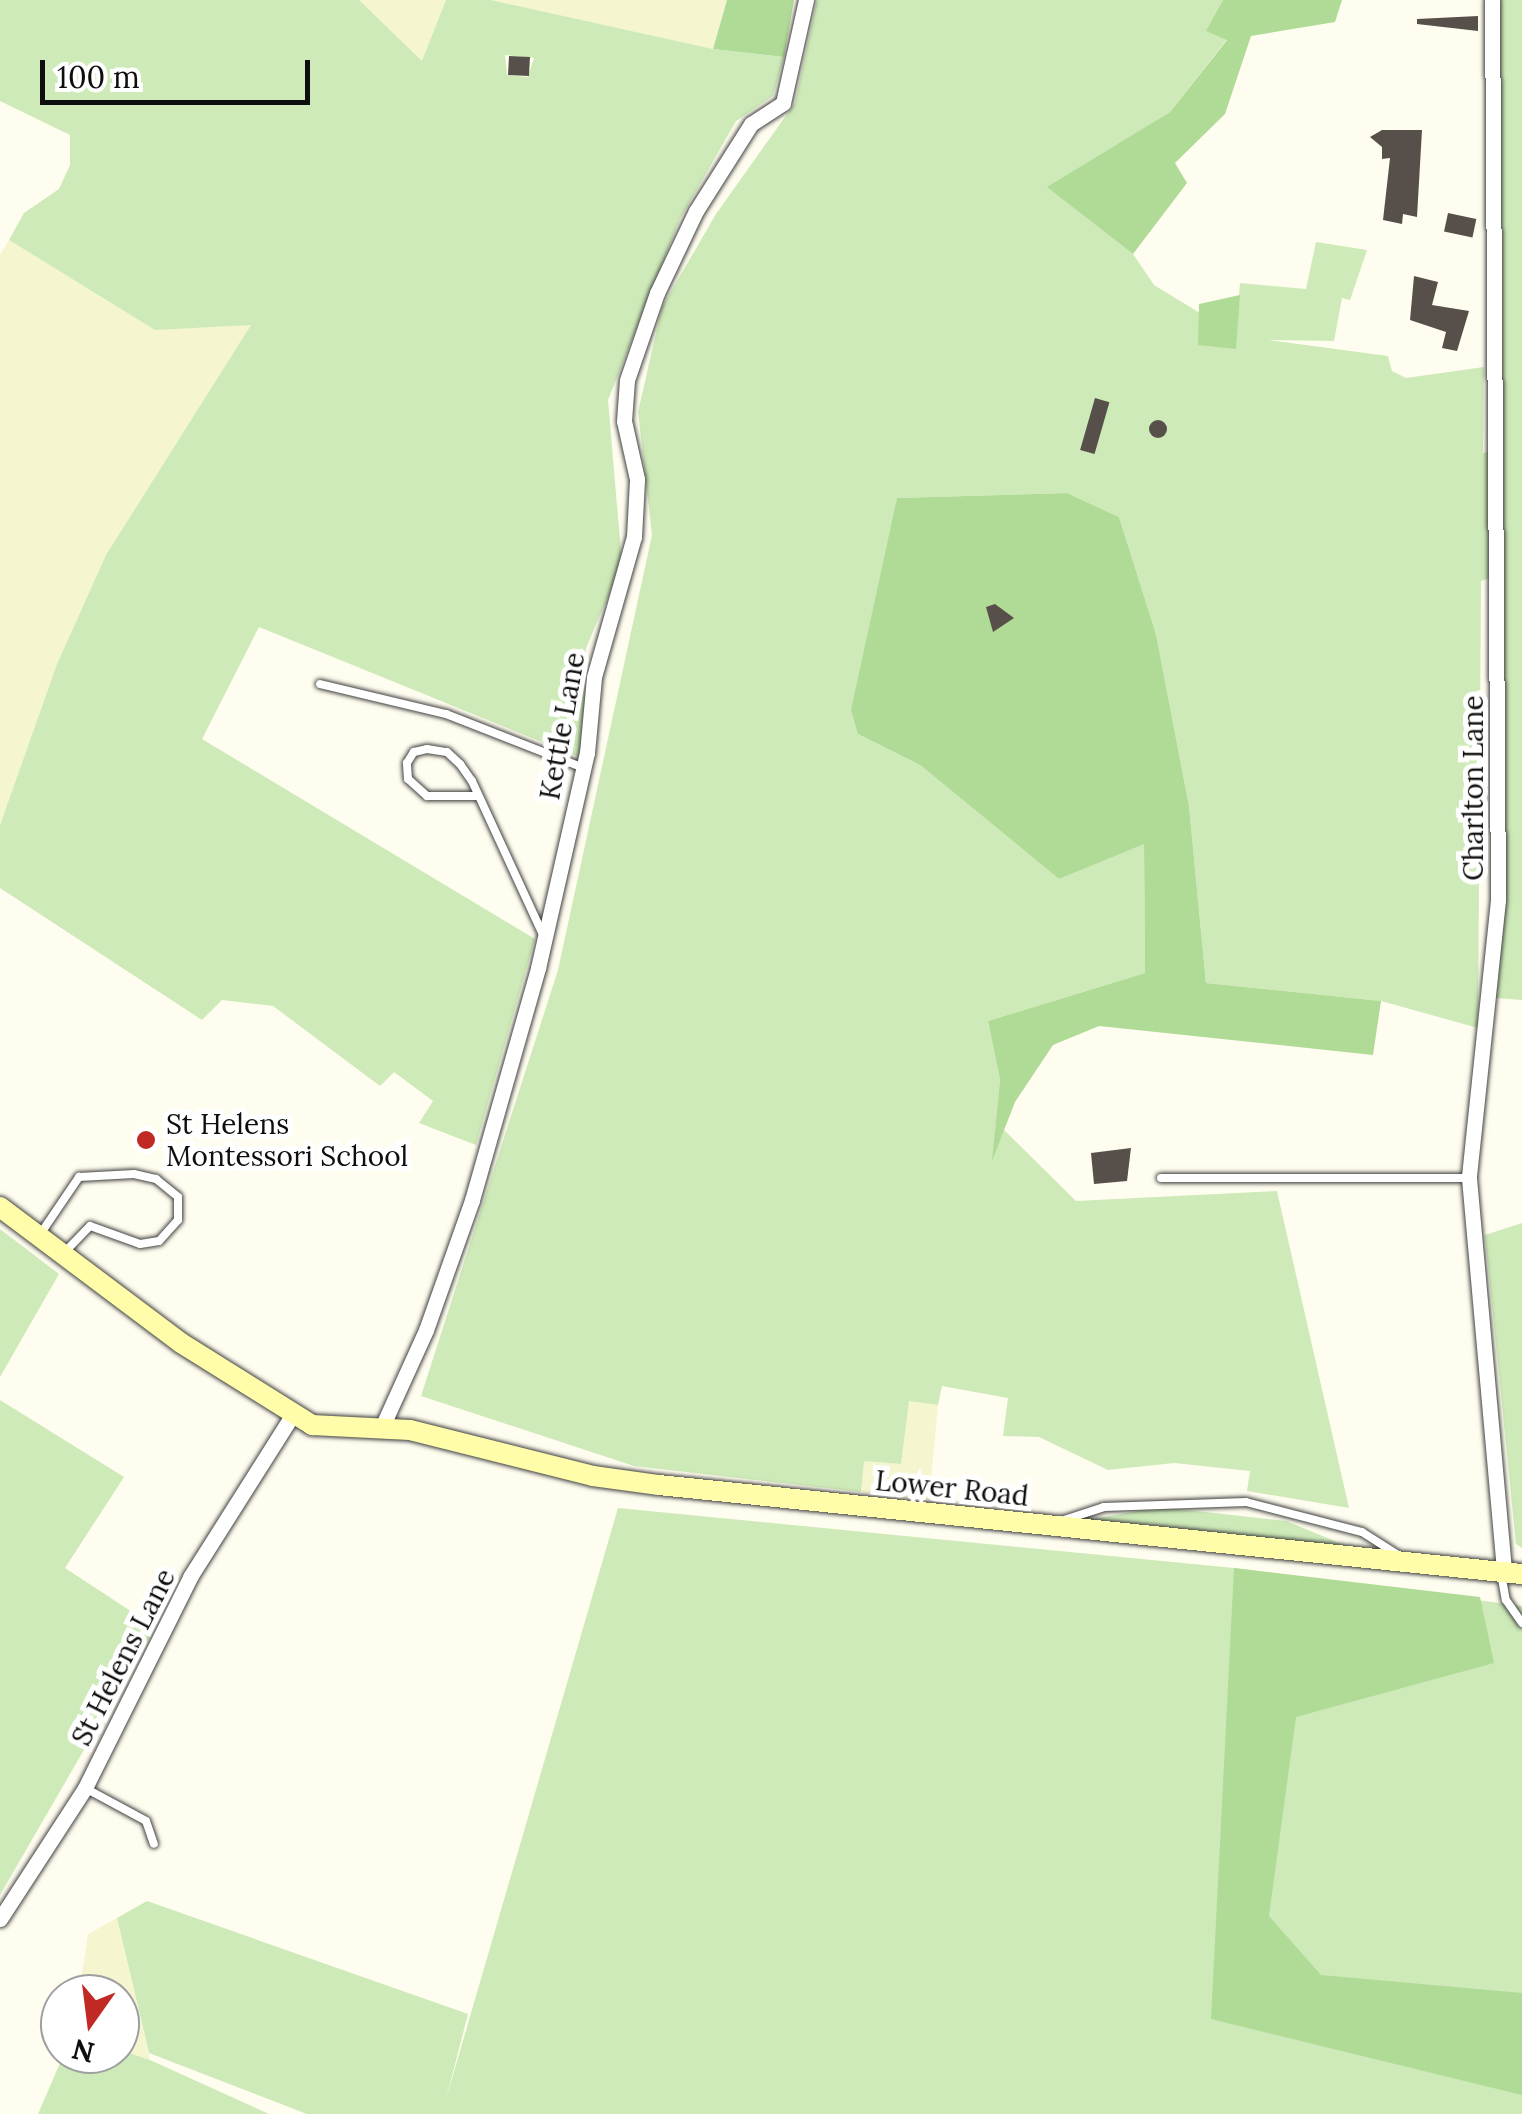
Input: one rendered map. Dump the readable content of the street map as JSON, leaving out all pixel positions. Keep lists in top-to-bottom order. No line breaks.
{"streets":{"main road":["Lower Road"],"street":["Kettle Lane","Charlton Lane","St Helens Lane"]},"crossings":[["Kettle Lane","Lower Road"],["Charlton Lane","Lower Road"],["Lower Road","St Helens Lane"]],"places":["St Helens Montessori School"],"scale_bar":"100 m","north":"bottom"}
